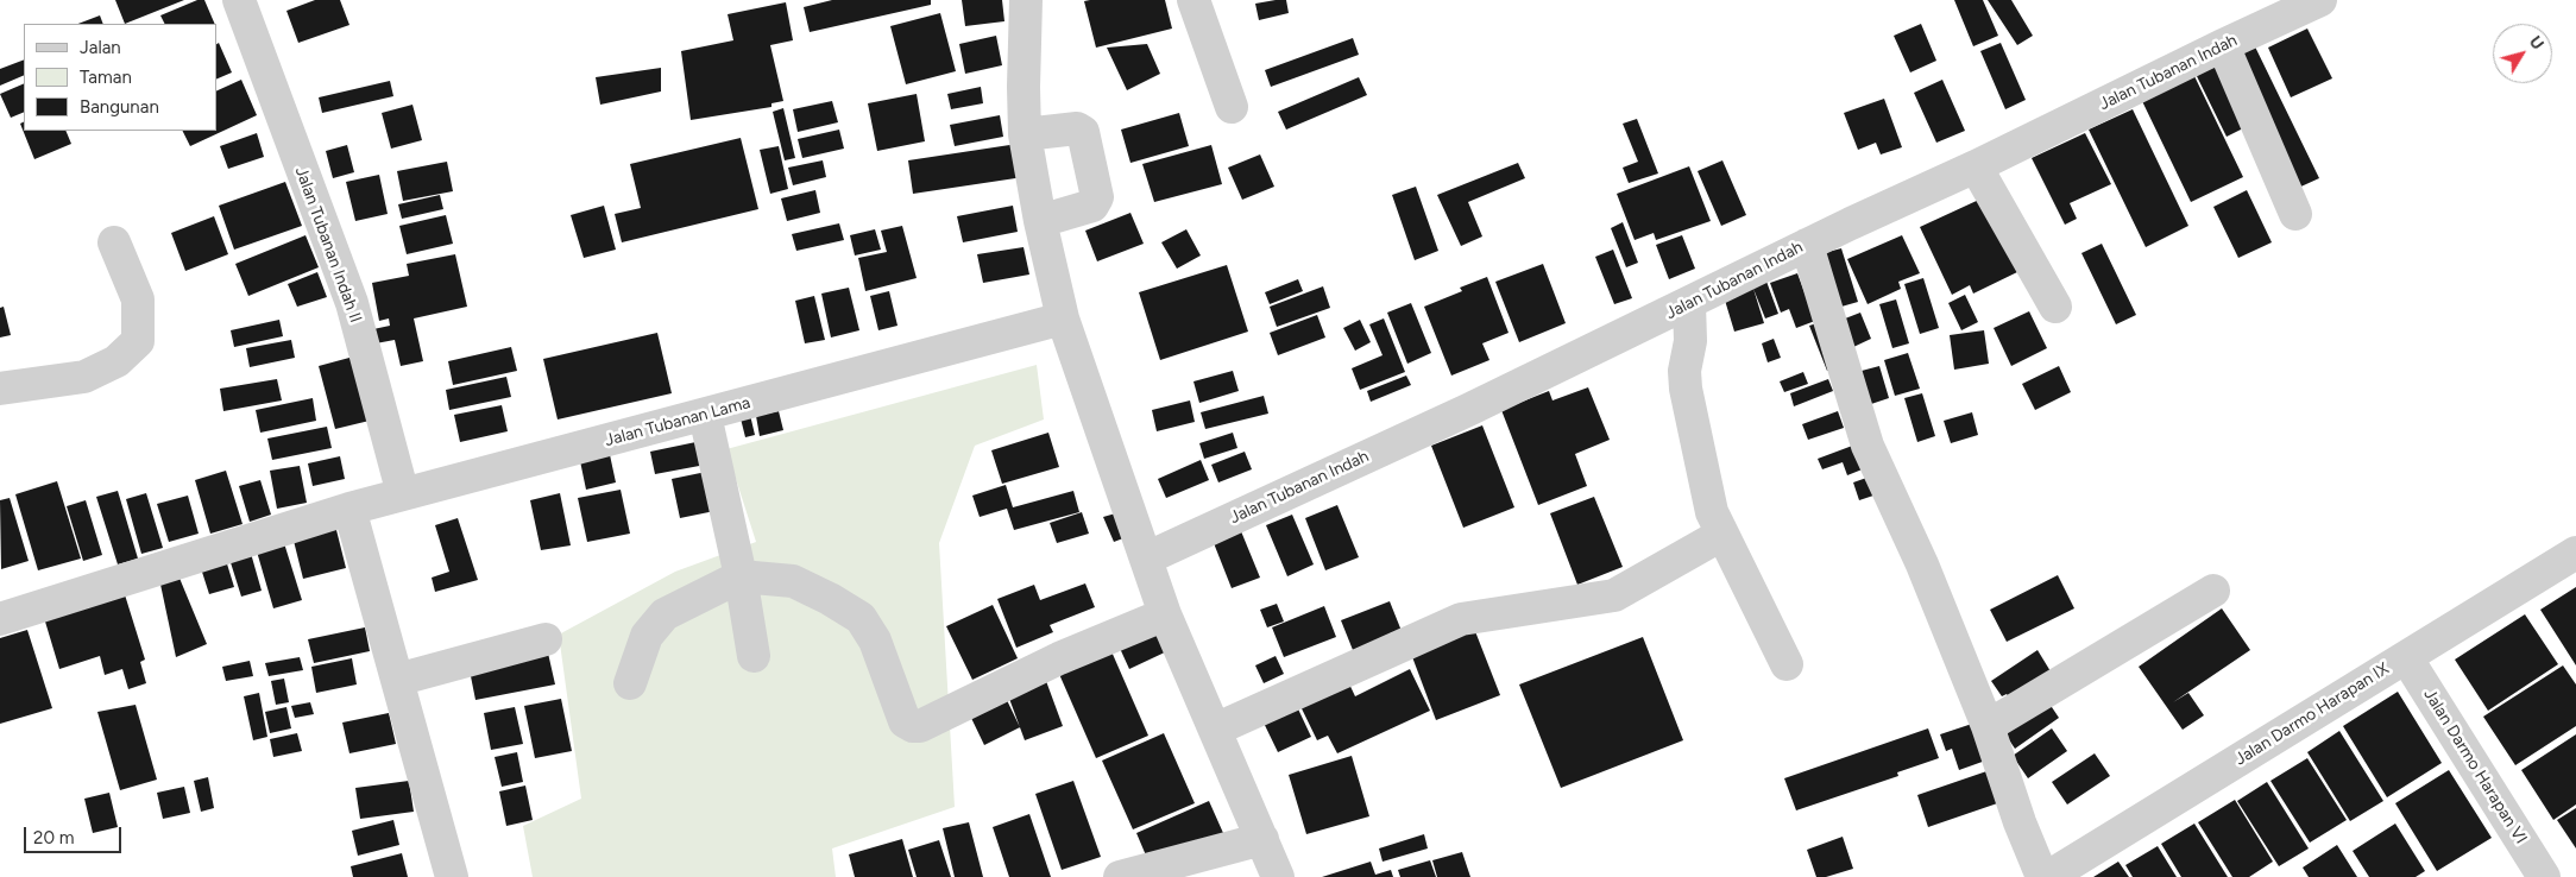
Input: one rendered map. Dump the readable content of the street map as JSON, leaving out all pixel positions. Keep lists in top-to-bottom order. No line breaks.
{"streets":{"street":["Jalan Tubanan Indah","Jalan Tubanan Indah II","Jalan Tubanan Lama","Jalan Darmo Harapan IX","Jalan Darmo Harapan VI"]},"crossings":[["Jalan Tubanan Indah II","Jalan Tubanan Lama"],["Jalan Darmo Harapan IX","Jalan Darmo Harapan VI"]],"legend":["Jalan","Taman","Bangunan"],"scale_bar":"20 m","north":"top right"}
